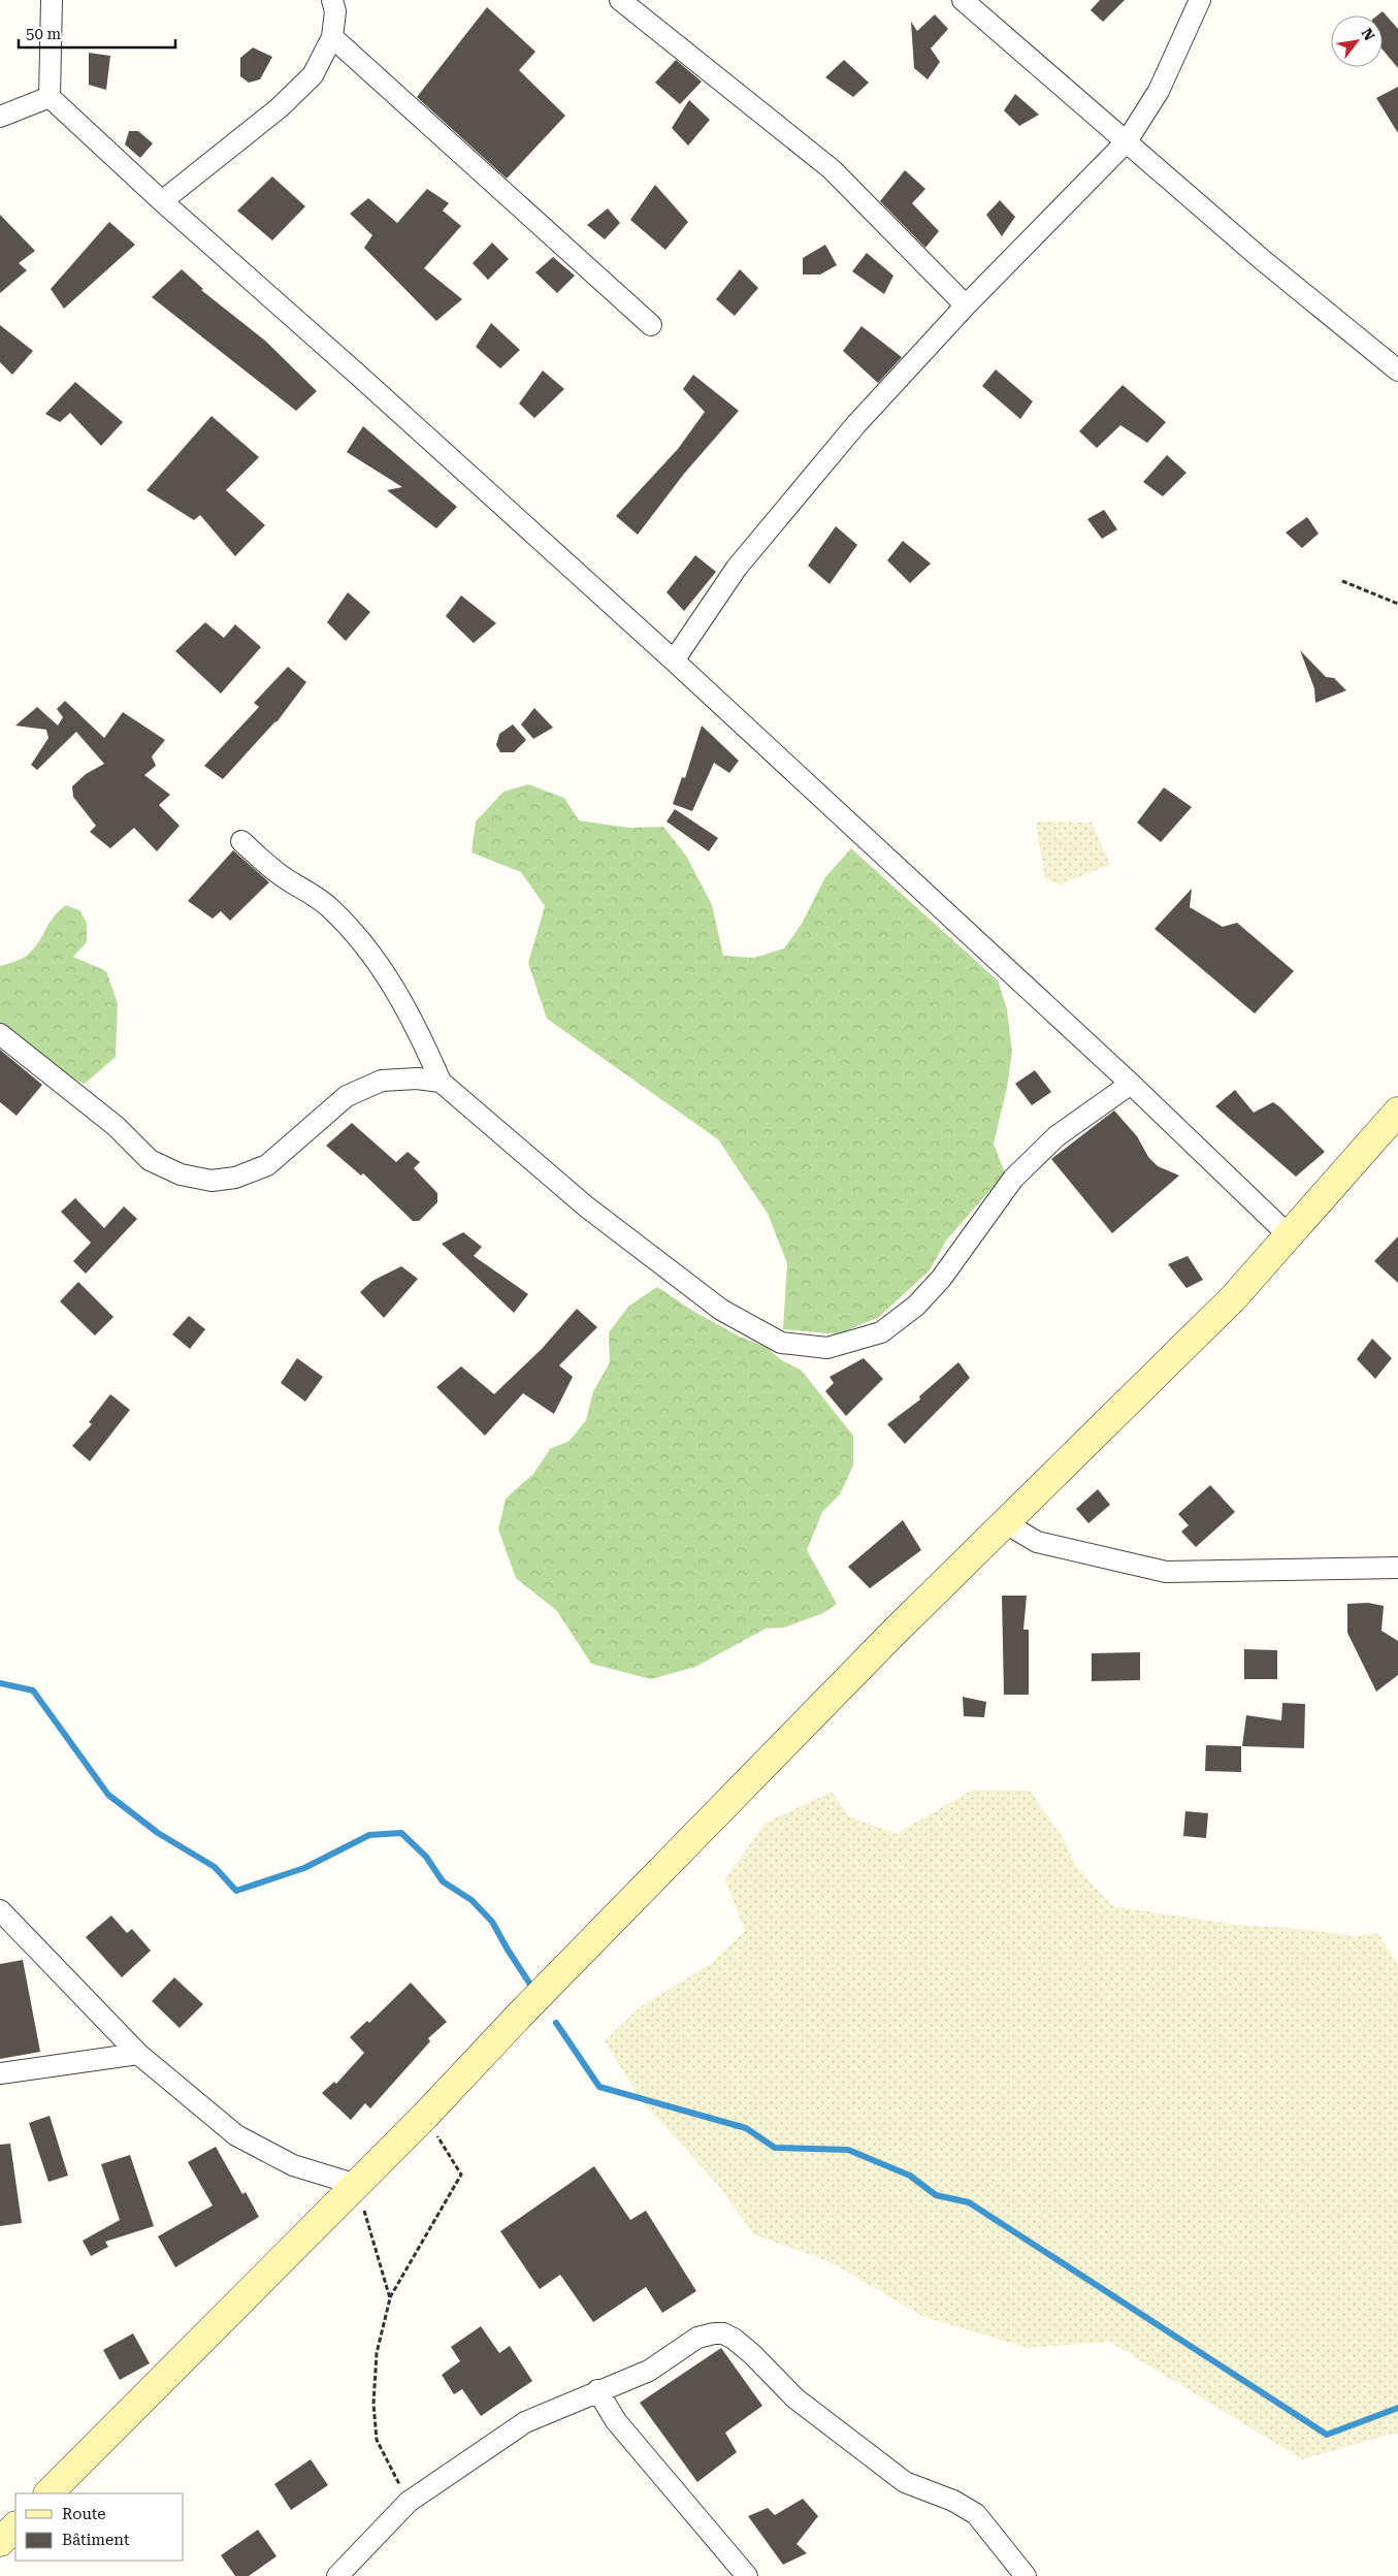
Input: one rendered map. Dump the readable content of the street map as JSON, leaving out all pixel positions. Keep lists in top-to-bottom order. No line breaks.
{"legend":["Route","Bâtiment"],"scale_bar":"50 m","north":"top right"}
